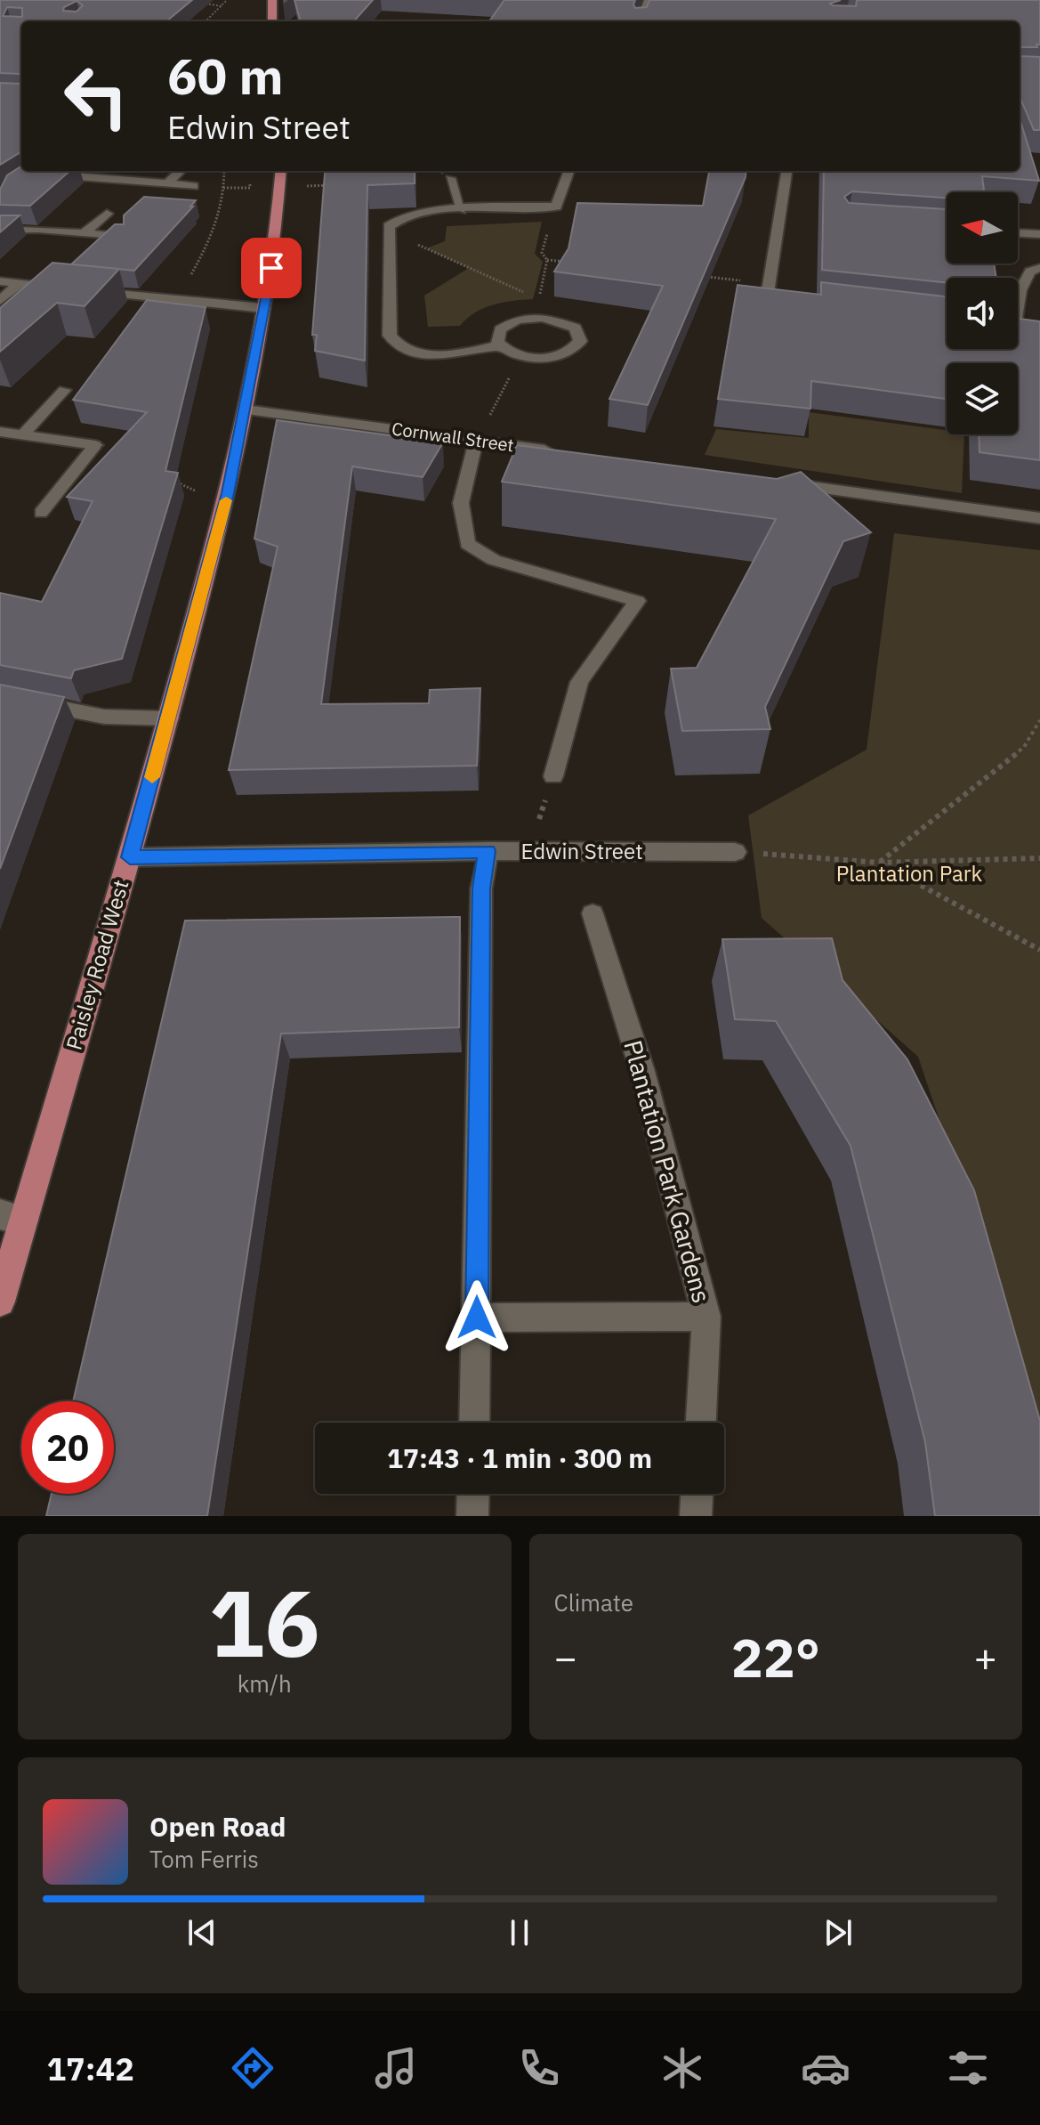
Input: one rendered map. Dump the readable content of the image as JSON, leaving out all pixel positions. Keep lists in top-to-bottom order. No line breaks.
{"streets":{"main road":["Paisley Road West"],"street":["Cornwall Street","Edwin Street"],"lane":["Plantation Park Gardens"]},"crossings":[["Cornwall Street","Paisley Road West"],["Edwin Street","Paisley Road West"]],"parks":["Plantation Park"],"north":"left","page":{"turn":["60 m","Edwin Street"],"limit":"20","trip":"17:43 · 1 min · 300 m","tile":[["16","km/h"],"Climate"],"heat":["−","22°","+"],"song":["Open Road","Tom Ferris"],"tabs":"17:42"}}
